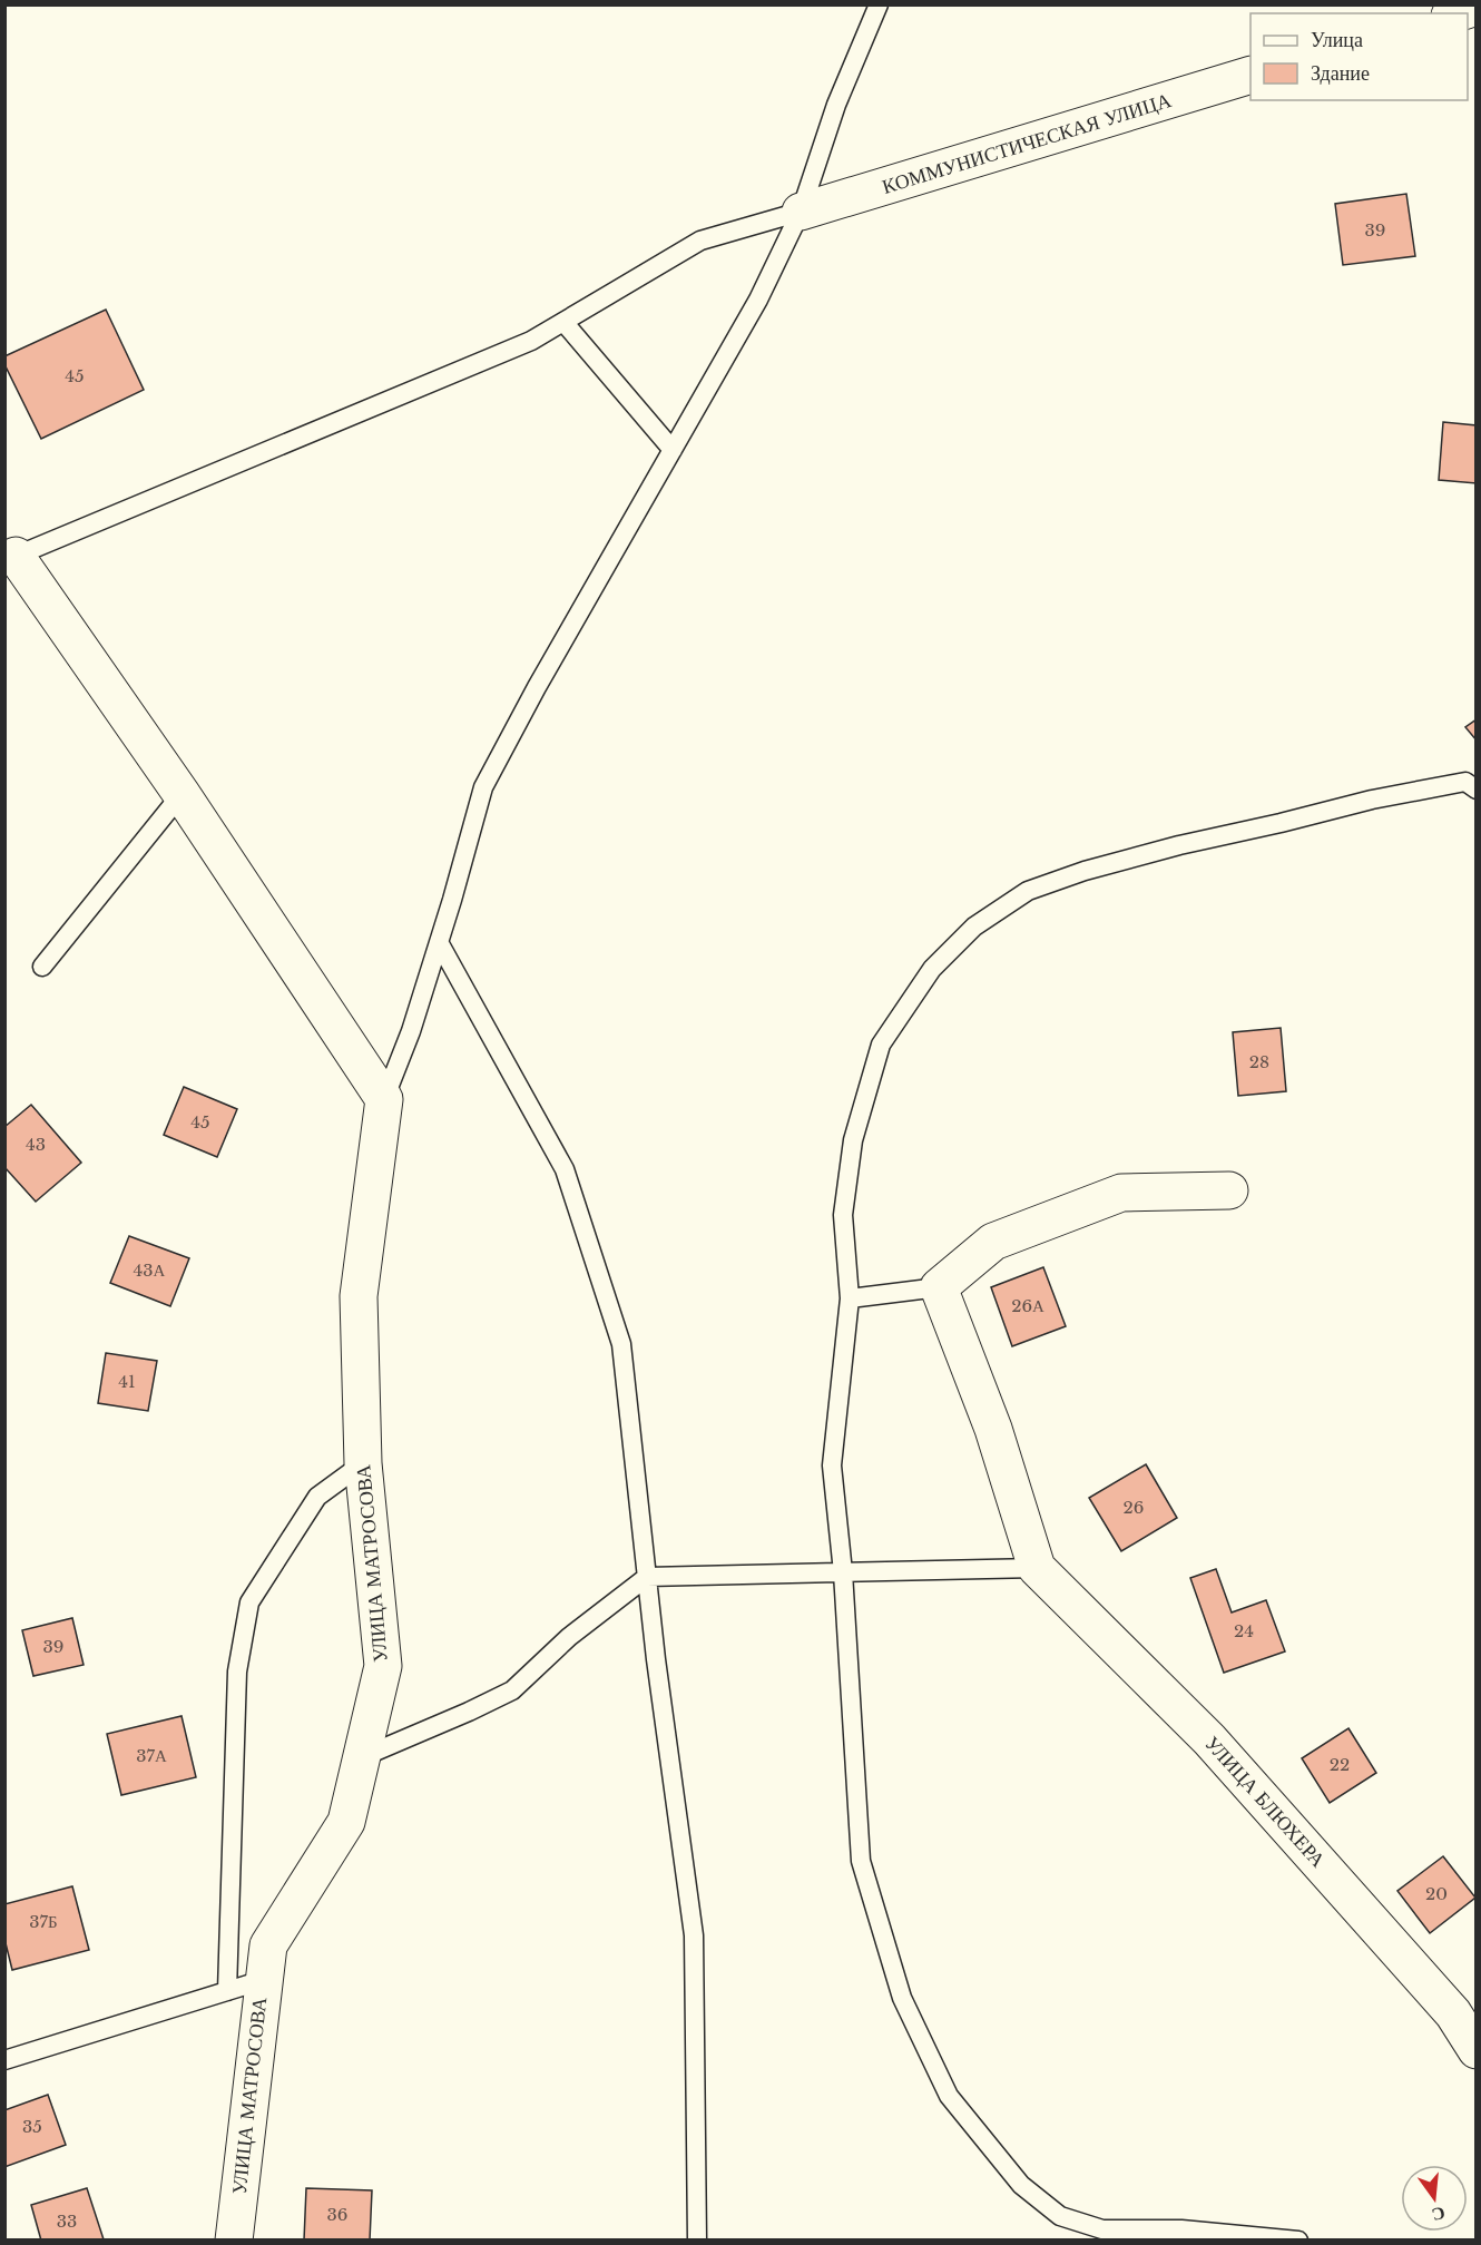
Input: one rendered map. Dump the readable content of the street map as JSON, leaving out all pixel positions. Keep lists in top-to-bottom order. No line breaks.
{"streets":{"street":["КОММУНИСТИЧЕСКАЯ УЛИЦА","УЛИЦА МАТРОСОВА","УЛИЦА БЛЮХЕРА"]},"house_numbers":["39","45","28","45","43","43А","26А","41","26","24","39","37А","22","20","37Б","35","36","33"],"legend":["Улица","Здание"],"north":"bottom"}
